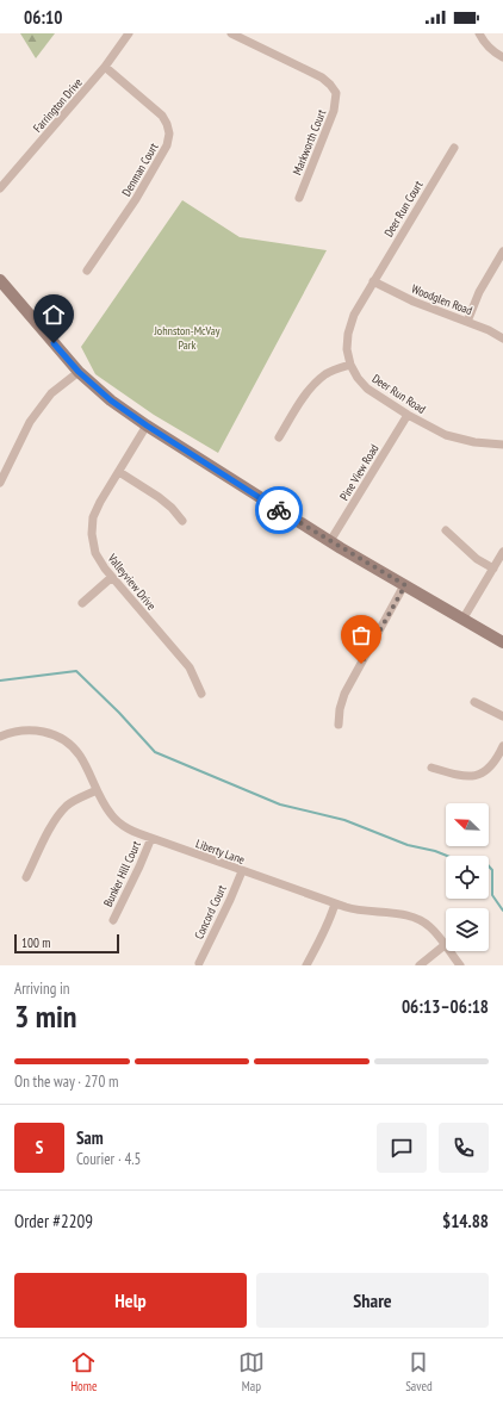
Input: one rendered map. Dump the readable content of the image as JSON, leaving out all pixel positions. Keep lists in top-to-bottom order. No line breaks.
{"streets":{"street":["Farrington Drive","Markworth Court","Denman Court","Deer Run Court","Woodglen Road","Deer Run Road","Pine View Road","Valleyview Drive","Liberty Lane","Bunker Hill Court","Concord Court"]},"crossings":[["Farrington Drive","Denman Court"],["Deer Run Court","Woodglen Road"],["Deer Run Court","Deer Run Road"],["Woodglen Road","Deer Run Road"],["Deer Run Road","Pine View Road"],["Liberty Lane","Bunker Hill Court"],["Liberty Lane","Concord Court"]],"parks":["Johnston-McVay Park"],"scale_bar":"100 m","north":"top left","page":{"status":"06:10","scale":"100 m","heading":["3 min","Arriving in","06:13–06:18"],"panel":["Sam","Courier · 4.5","Order #2209","$14.88"],"bar":"On the way · 270 m","round":"S","buttons":["Help","Share"],"tabs":["Home","Map","Saved"]}}
